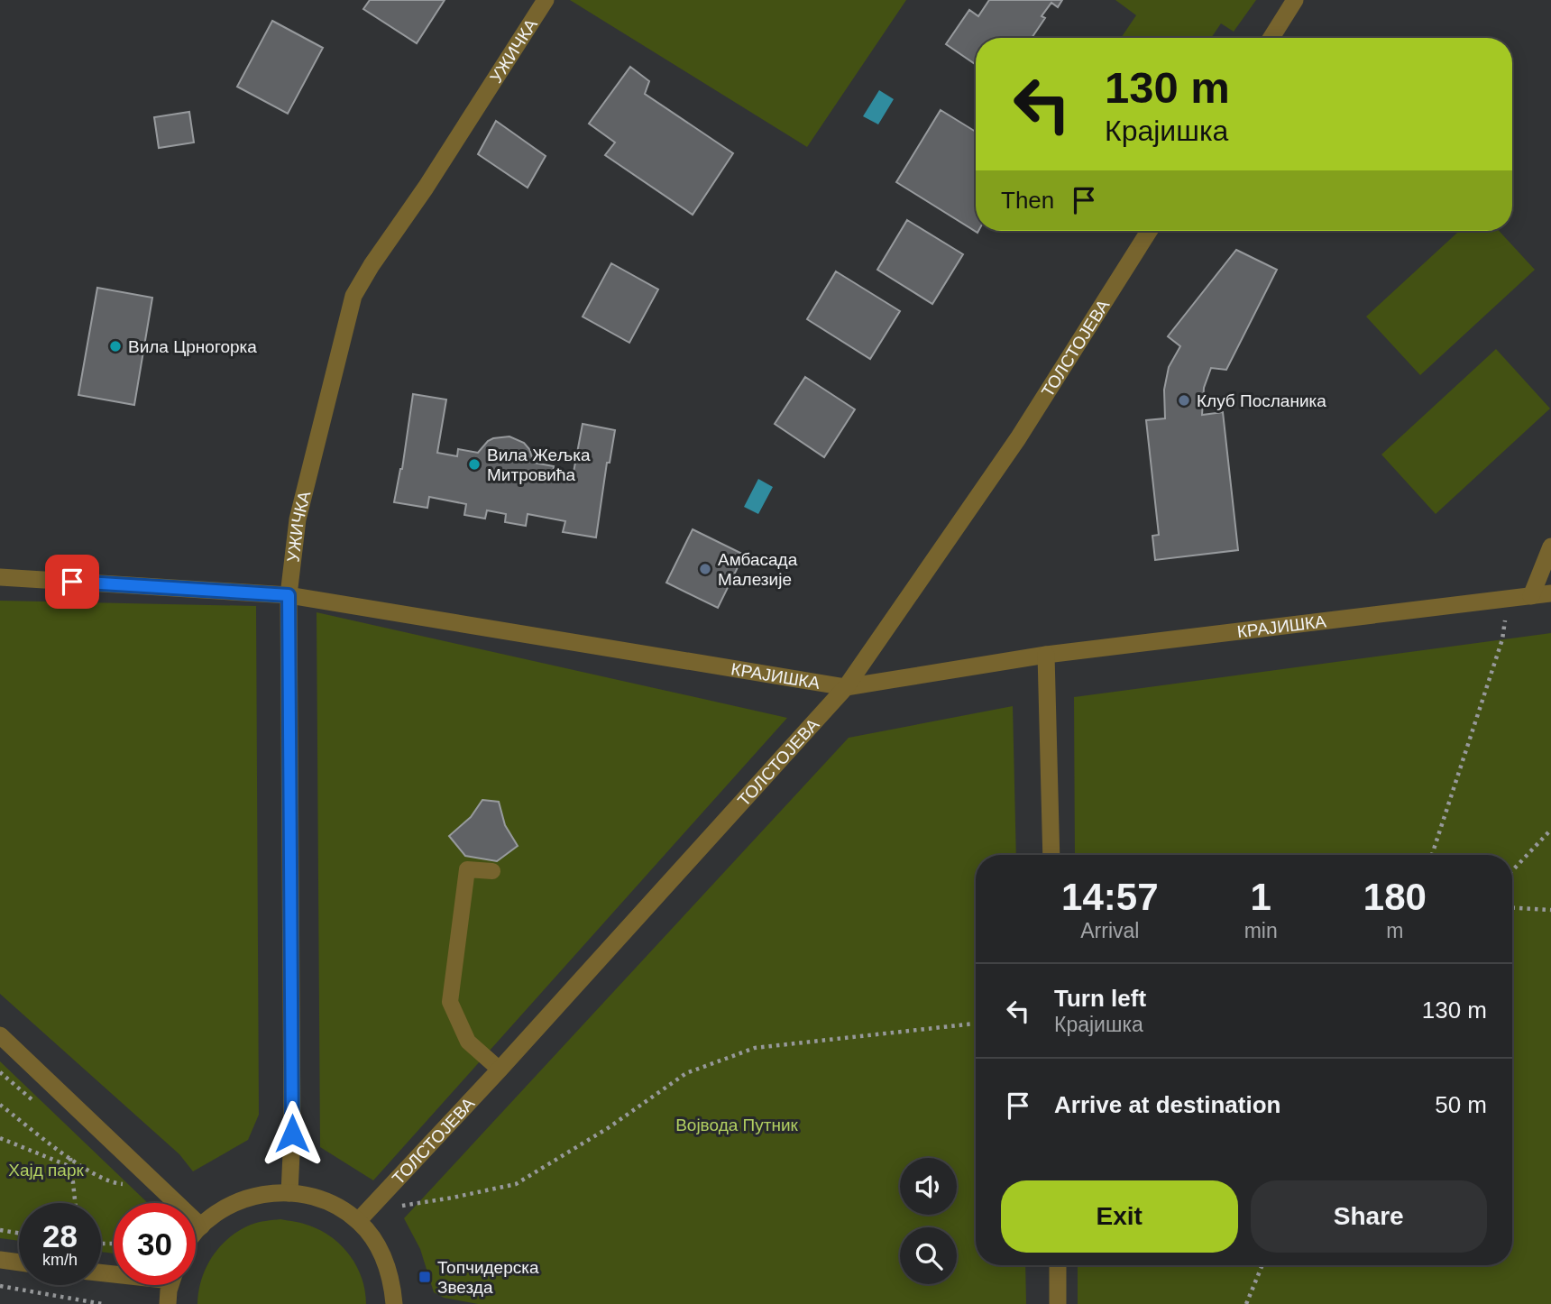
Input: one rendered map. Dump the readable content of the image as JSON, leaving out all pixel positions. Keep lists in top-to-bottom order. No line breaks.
{"streets":{"street":["УЖИЧКА","ТОЛСТОЈЕВА","КРАЈИШКА"]},"crossings":[["УЖИЧКА","КРАЈИШКА"],["ТОЛСТОЈЕВА","КРАЈИШКА"]],"parks":["Војвода Путник","Хајд парк"],"places":{"other":["Вила Црногорка","Клуб Посланика","Вила Жељка Митровића","Амбасада Малезије"],"transit":["Топчидерска Звезда"]},"page":{"turn":["130 m","Крајишка"],"then":"Then","eta":["14:57","Arrival","1","min","180","m"],"list":[{"name":"Turn left","note":"Крајишка","value":"130 m"},{"name":"Arrive at destination","value":"50 m"}],"buttons":["Exit","Share"],"speed":"28 km/h","limit":"30"}}
